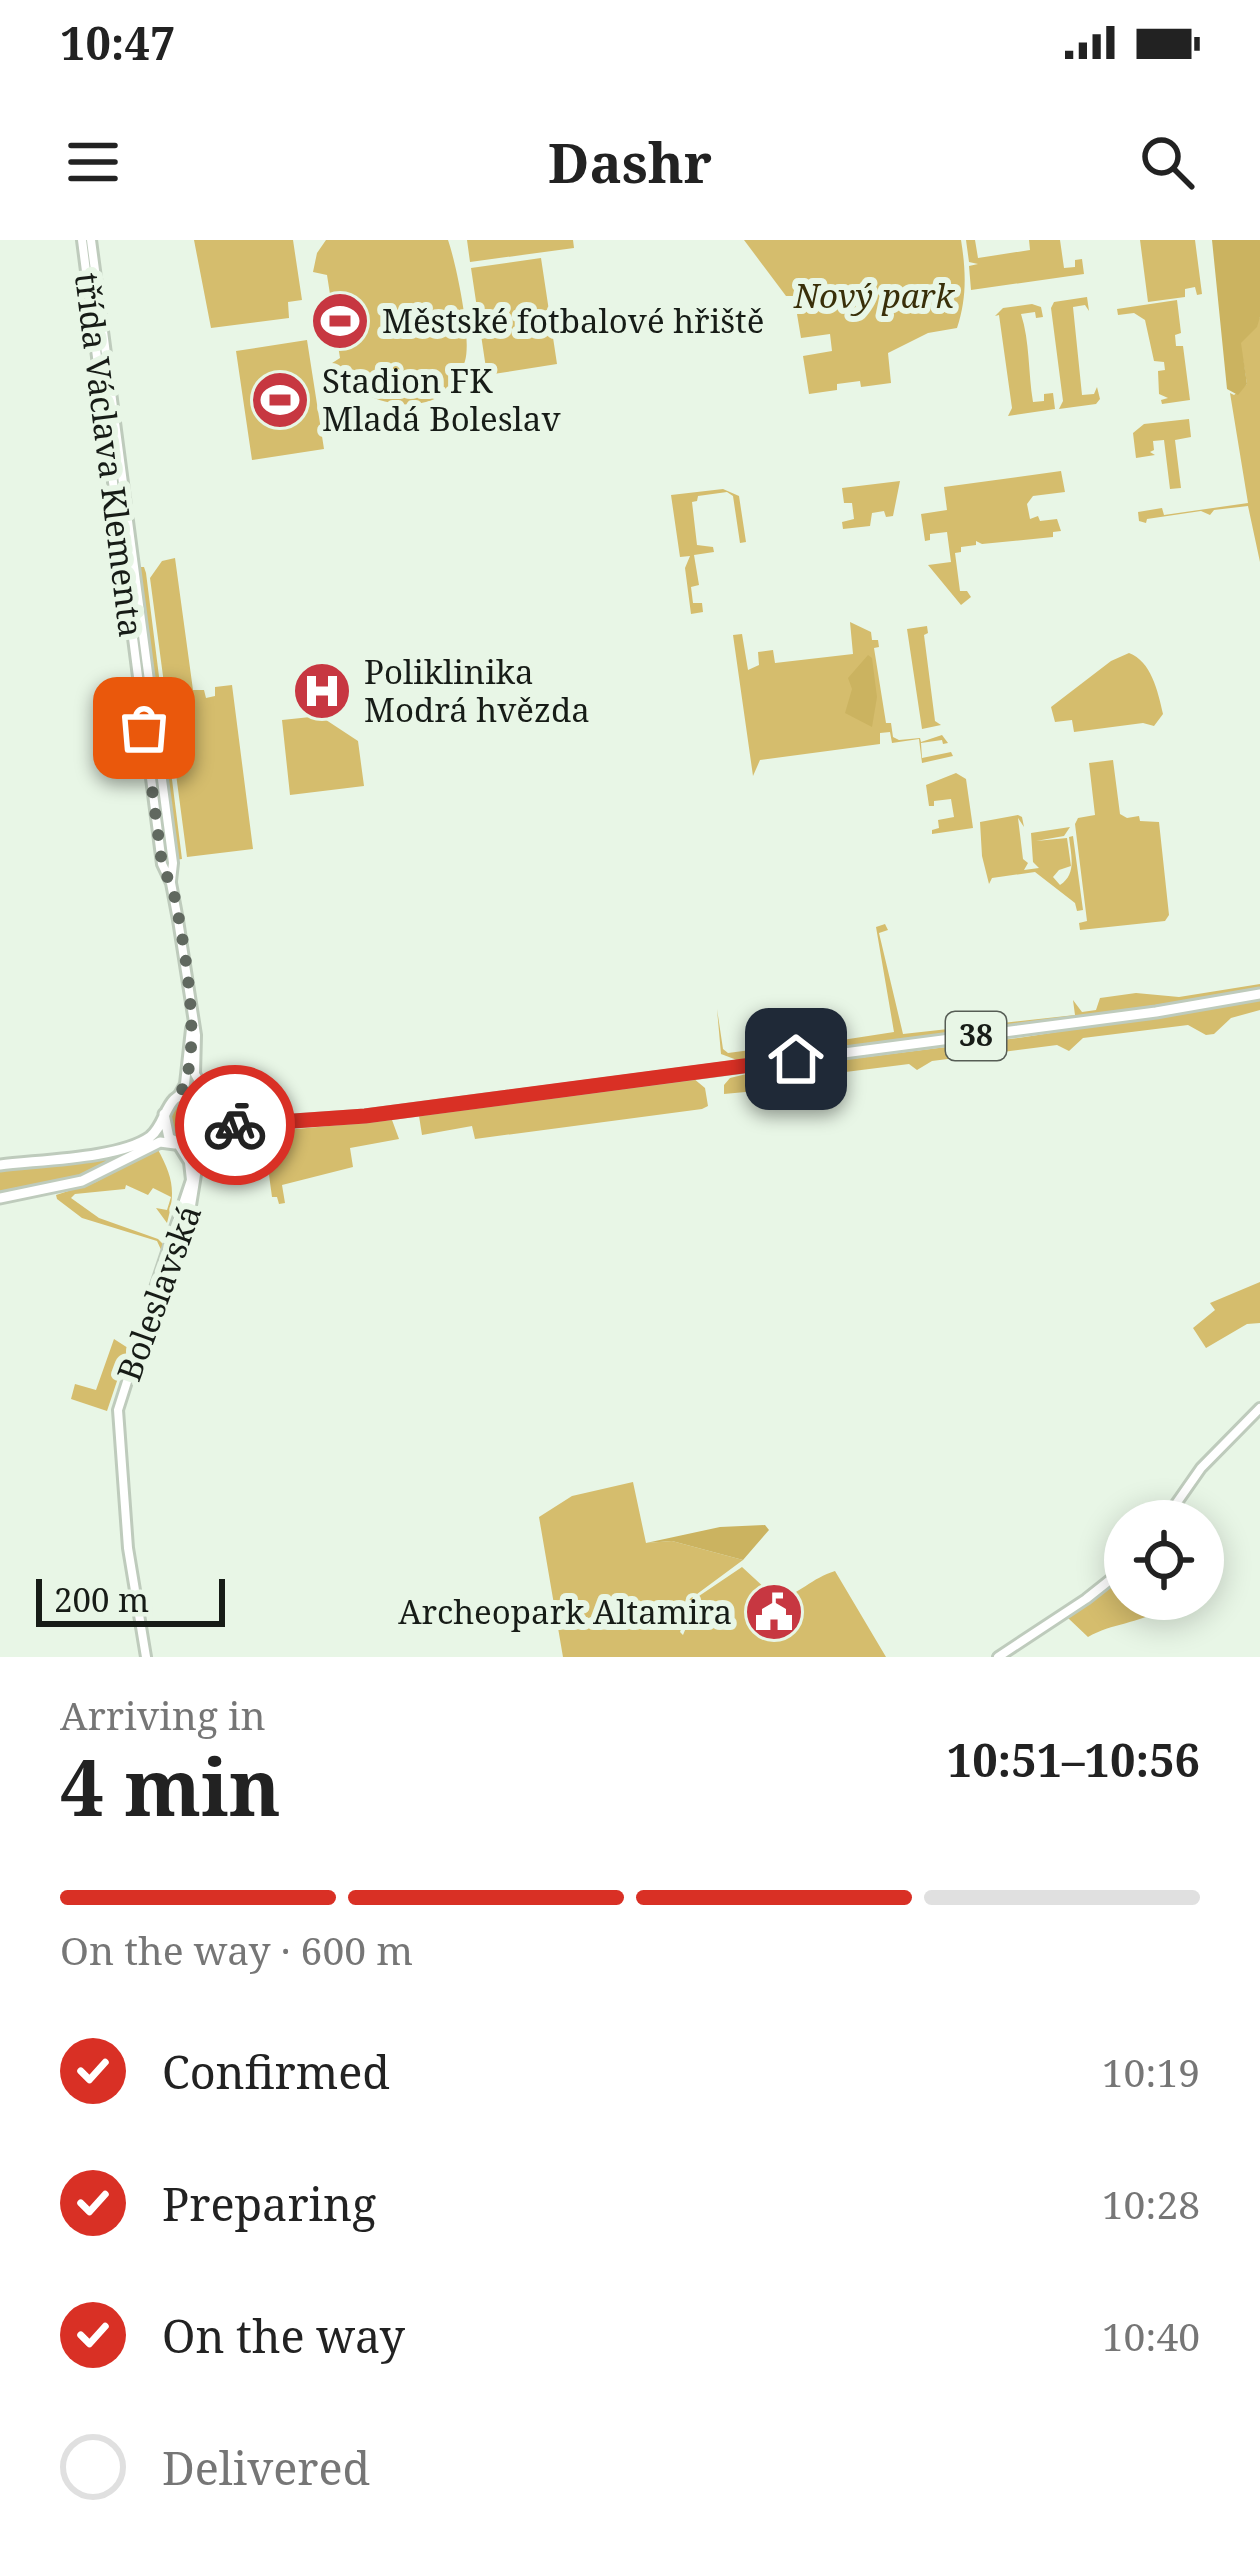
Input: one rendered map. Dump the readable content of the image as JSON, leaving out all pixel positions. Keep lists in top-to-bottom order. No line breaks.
{"streets":{"main road":["38"],"street":["třída Václava Klementa","Boleslavská"]},"crossings":[["třída Václava Klementa","38"],["třída Václava Klementa","Boleslavská"],["38","Boleslavská"]],"parks":["Nový park"],"places":{"sports":["Městské fotbalové hřiště","Stadion FK Mladá Boleslav"],"hospital":["Poliklinika Modrá hvězda"],"public building":["Archeopark Altamira"]},"scale_bar":"200 m","page":{"status":"10:47","header":"Dashr","scale":"200 m","heading":["4 min","Arriving in","10:51–10:56"],"bar":"On the way · 600 m","list":[["Confirmed","10:19"],["Preparing","10:28"],["On the way","10:40"],"Delivered"]}}
